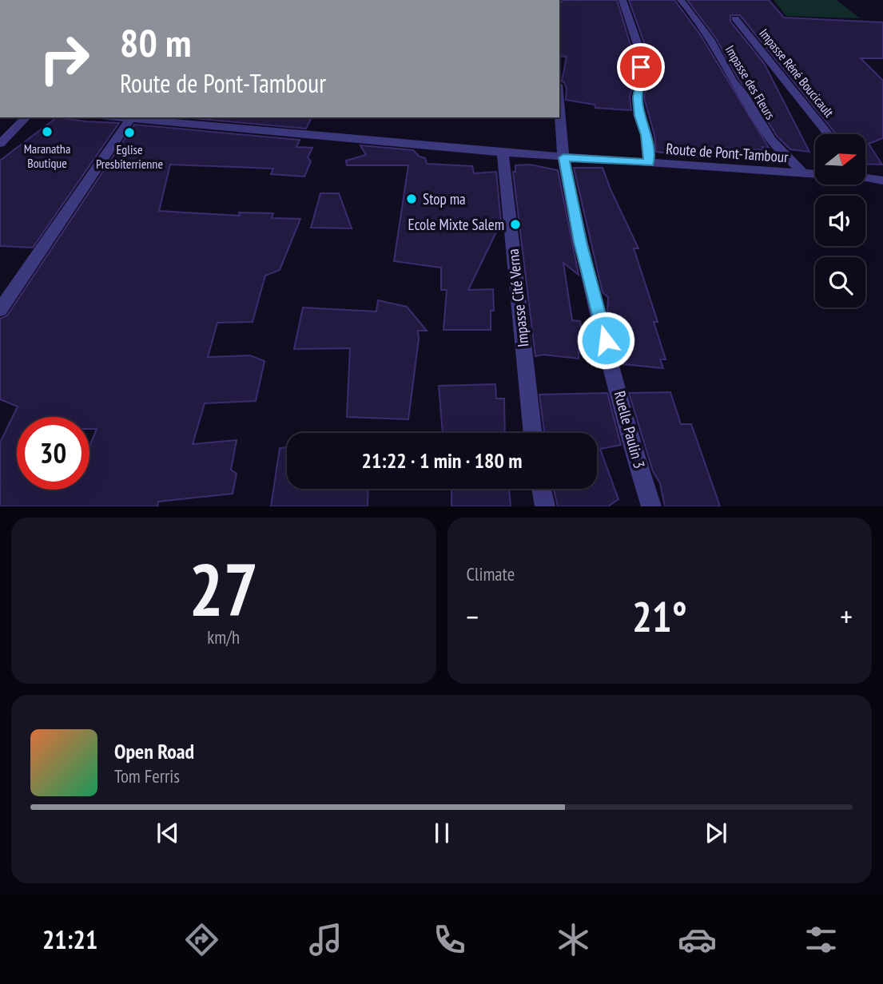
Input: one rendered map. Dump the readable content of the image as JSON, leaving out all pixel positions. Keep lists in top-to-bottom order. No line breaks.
{"streets":{"street":["Impasse Réné Boucicault","Impasse des Fleurs","Route de Pont-Tambour","Impasse Cité Verna","Ruelle Paulin 3"]},"crossings":[["Impasse des Fleurs","Route de Pont-Tambour"],["Route de Pont-Tambour","Impasse Cité Verna"],["Route de Pont-Tambour","Ruelle Paulin 3"]],"places":["Maranatha Boutique","Eglise Presbiterrienne","Stop ma","Ecole Mixte Salem"],"north":"right","page":{"turn":["80 m","Route de Pont-Tambour"],"limit":"30","trip":"21:22 · 1 min · 180 m","tile":[["27","km/h"],"Climate"],"heat":["−","21°","+"],"song":["Open Road","Tom Ferris"],"tabs":"21:21"}}
